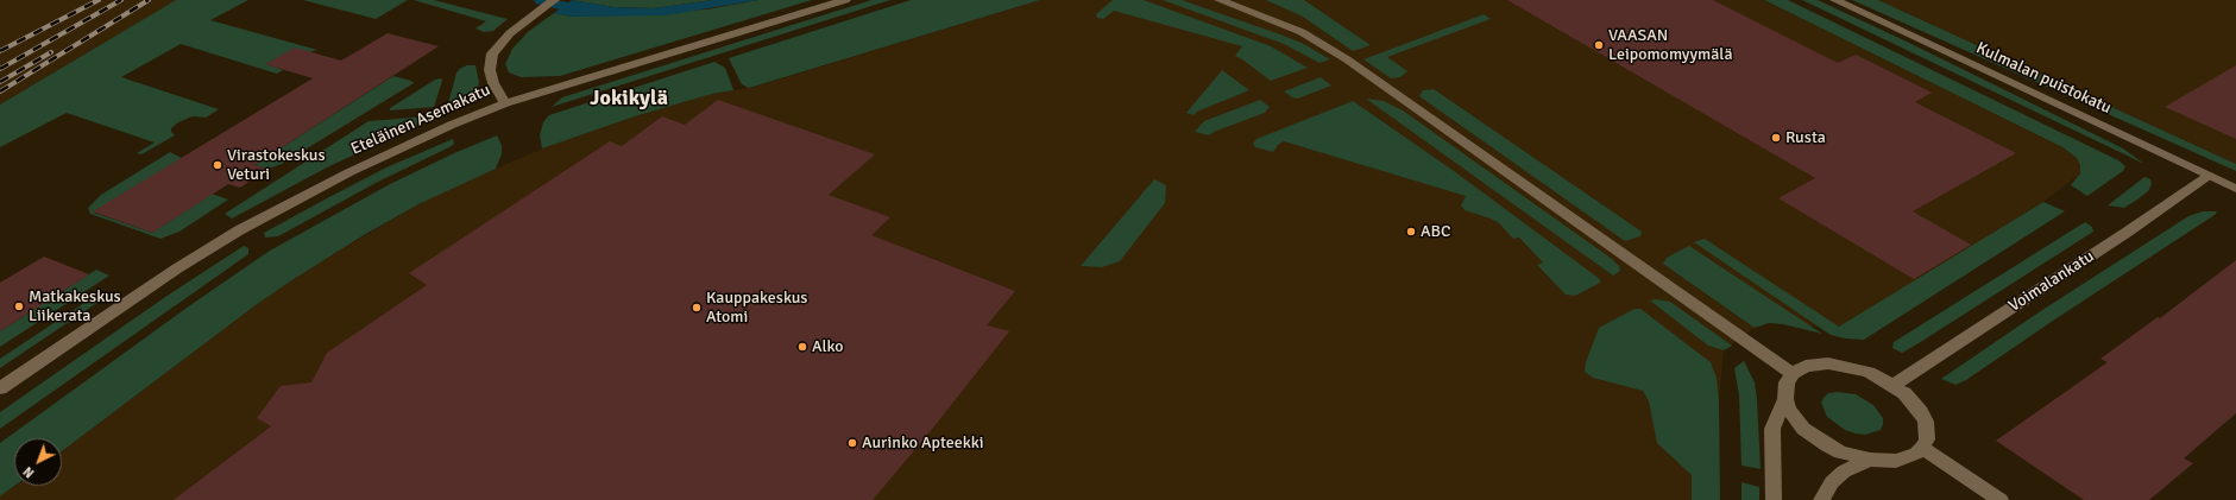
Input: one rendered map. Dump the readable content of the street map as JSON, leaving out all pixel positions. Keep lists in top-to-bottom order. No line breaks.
{"streets":{"street":["Kulmalan puistokatu","Eteläinen Asemakatu","Voimalankatu"]},"crossings":[["Kulmalan puistokatu","Voimalankatu"]],"districts":["Jokikylä"],"places":["VAASAN Leipomomyymälä","Rusta","Virastokeskus Veturi","ABC","Matkakeskus Liikerata","Kauppakeskus Atomi","Alko","Aurinko Apteekki"],"north":"bottom left"}
